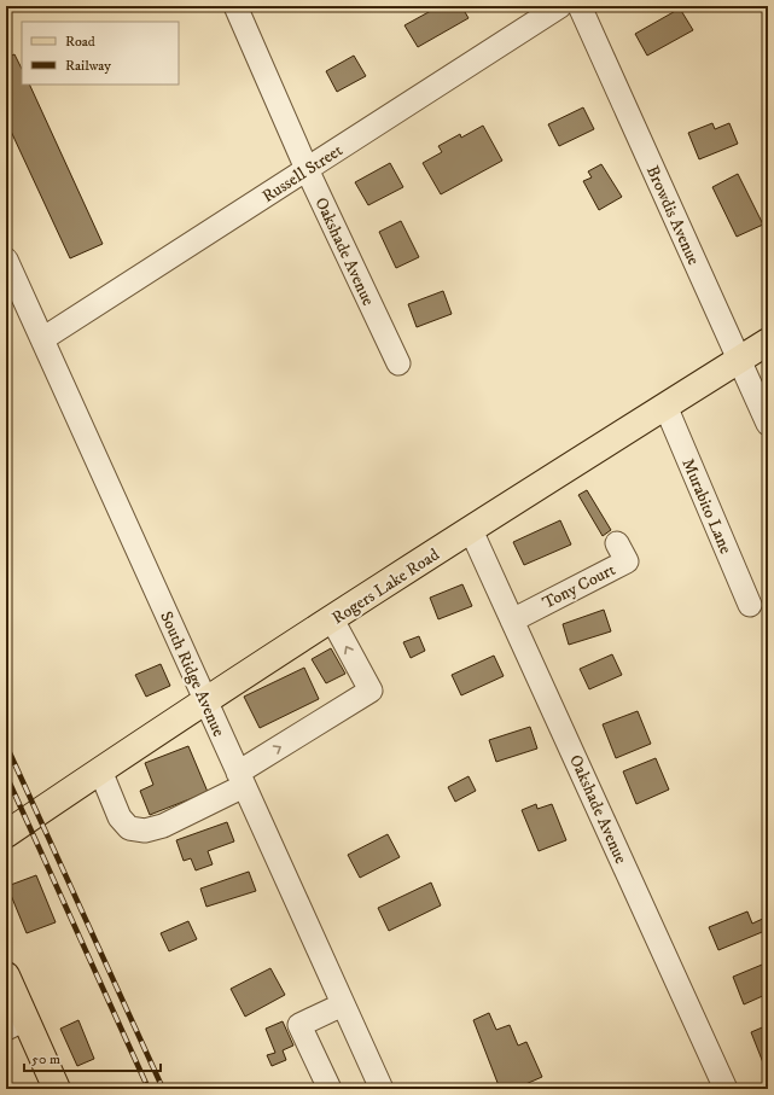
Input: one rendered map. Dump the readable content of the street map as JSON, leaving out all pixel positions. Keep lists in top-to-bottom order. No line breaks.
{"streets":{"main road":["Rogers Lake Road"],"street":["Russell Street","Browdis Avenue","Oakshade Avenue","Murabito Lane","Tony Court","South Ridge Avenue"]},"crossings":[["Russell Street","Oakshade Avenue"],["Russell Street","South Ridge Avenue"],["Browdis Avenue","Rogers Lake Road"],["Oakshade Avenue","Rogers Lake Road"],["Oakshade Avenue","Tony Court"],["Murabito Lane","Rogers Lake Road"],["Rogers Lake Road","South Ridge Avenue"]],"legend":["Road","Railway"],"scale_bar":"50 m"}
